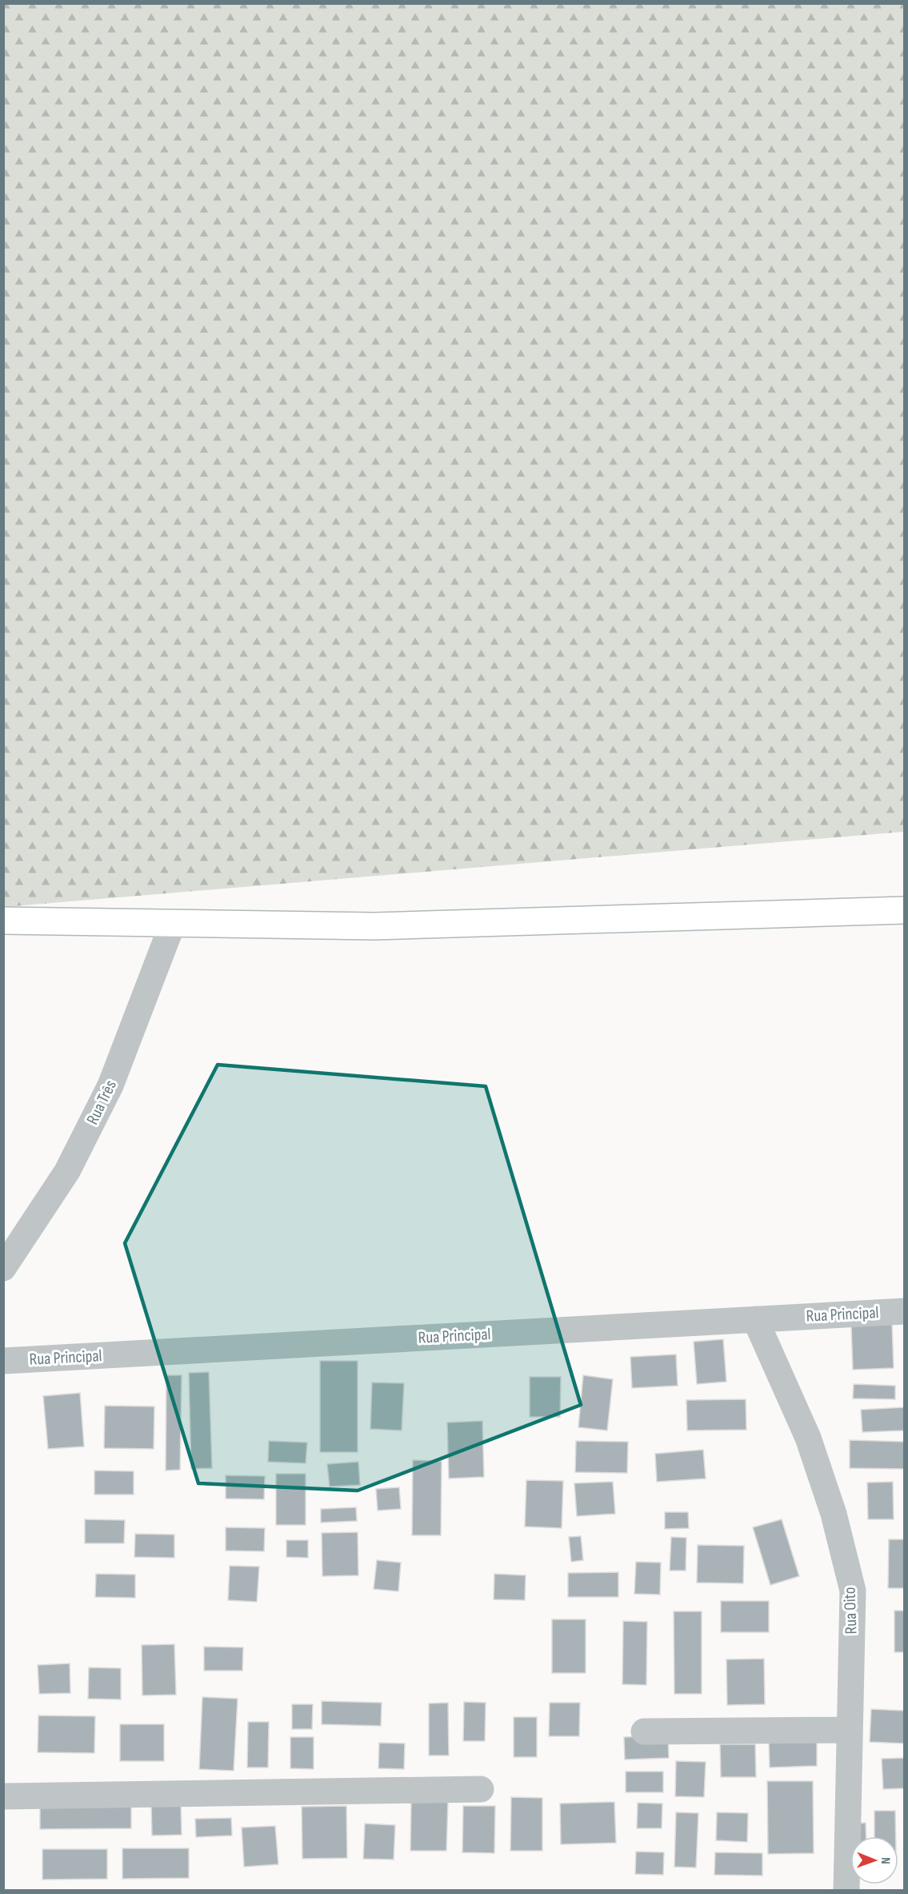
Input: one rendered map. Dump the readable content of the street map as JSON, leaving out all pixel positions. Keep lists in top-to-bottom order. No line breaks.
{"streets":{"street":["Rua Três","Rua Principal","Rua Oito"]},"crossings":[["Rua Principal","Rua Oito"]],"north":"right"}
